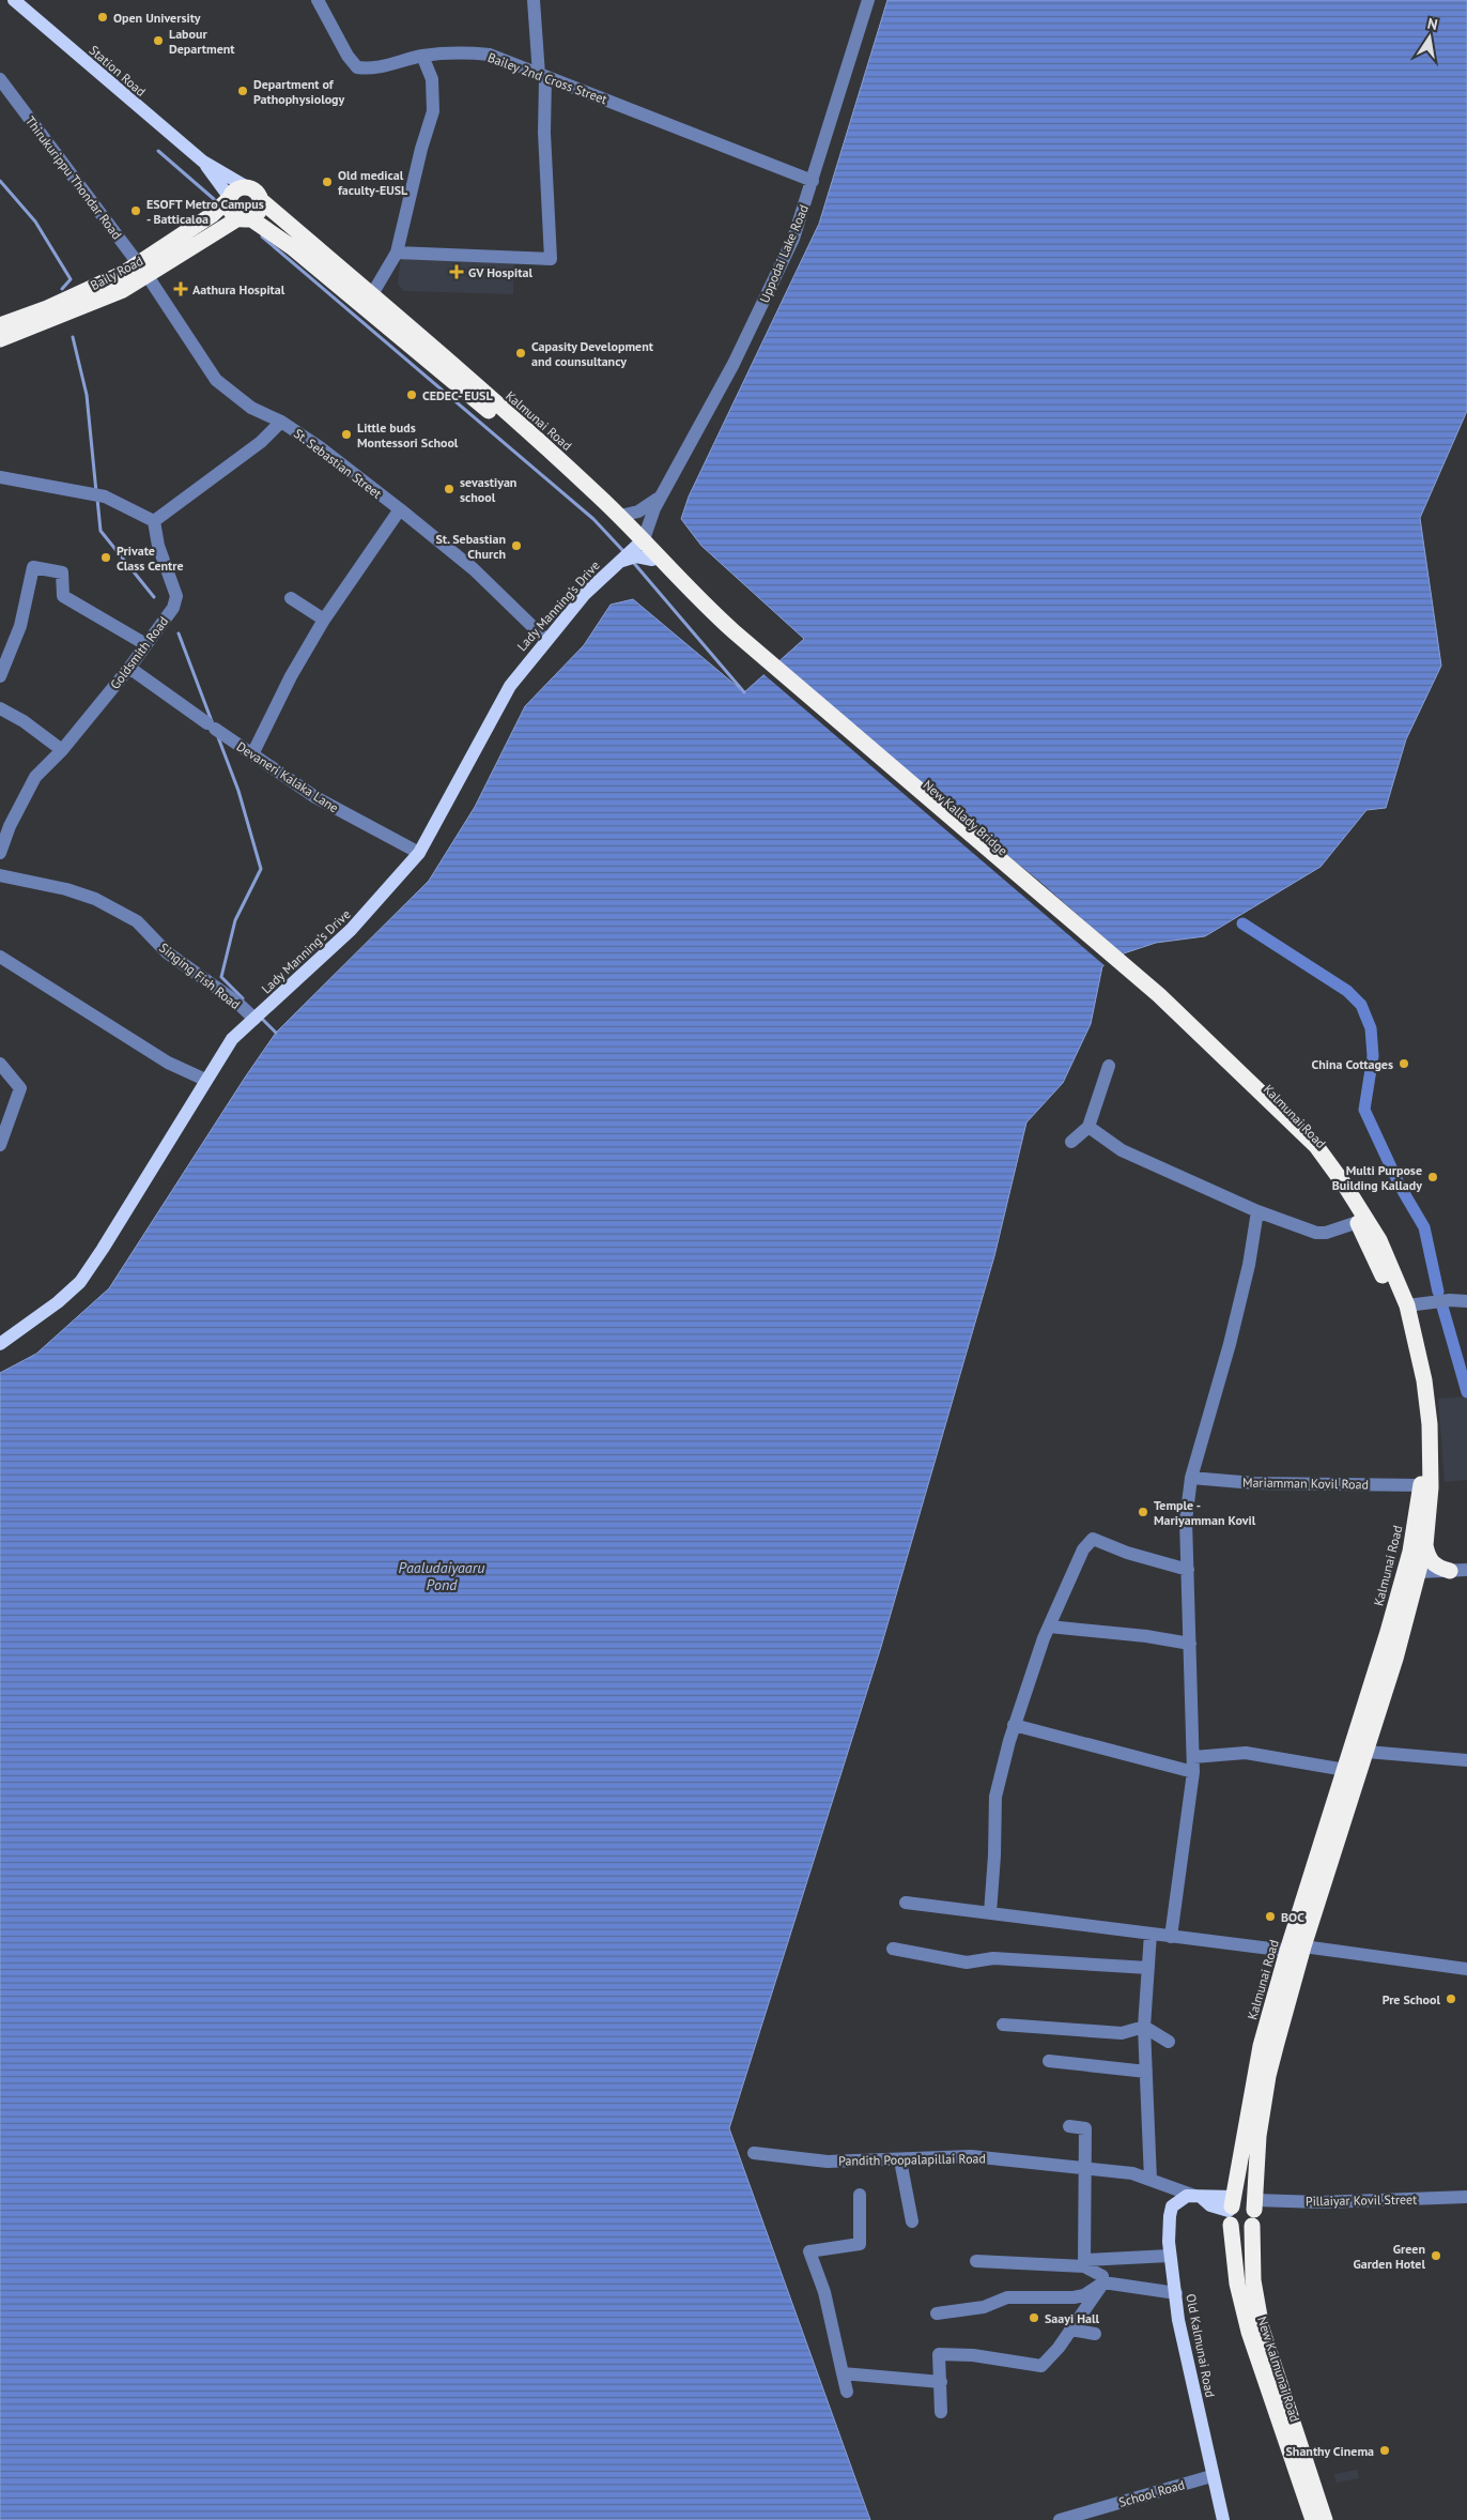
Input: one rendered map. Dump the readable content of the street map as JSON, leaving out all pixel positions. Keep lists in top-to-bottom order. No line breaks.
{"streets":{"highway":["Baily Road","Kalmunai Road","New Kallady Bridge","New Kalmunai Road"],"main road":["Station Road","Lady Manning’s Drive","Old Kalmunai Road"],"street":["Bailey 2nd Cross Street","Thirukurippu Thondar Road","Uppodai Lake Road","St. Sebastian Street","Goldsmith Road","Devaneri Kalaka Lane","Singing Fish Road","Mariamman Kovil Road","Pandith Poopalapillai Road","Pillaiyar Kovil Street","School Road"]},"crossings":[["Station Road","Baily Road"],["Station Road","Kalmunai Road"],["Bailey 2nd Cross Street","Uppodai Lake Road"],["Thirukurippu Thondar Road","Baily Road"],["Thirukurippu Thondar Road","St. Sebastian Street"],["Uppodai Lake Road","Kalmunai Road"],["Uppodai Lake Road","Lady Manning’s Drive"],["Baily Road","Kalmunai Road"],["Baily Road","St. Sebastian Street"],["Kalmunai Road","Lady Manning’s Drive"],["Kalmunai Road","New Kallady Bridge"],["Kalmunai Road","Mariamman Kovil Road"],["Kalmunai Road","Pillaiyar Kovil Street"],["Kalmunai Road","Old Kalmunai Road"],["Kalmunai Road","New Kalmunai Road"],["St. Sebastian Street","Lady Manning’s Drive"],["Lady Manning’s Drive","Devaneri Kalaka Lane"],["Lady Manning’s Drive","Singing Fish Road"],["Goldsmith Road","Devaneri Kalaka Lane"],["Pandith Poopalapillai Road","Old Kalmunai Road"],["Pillaiyar Kovil Street","New Kalmunai Road"],["Old Kalmunai Road","New Kalmunai Road"],["Old Kalmunai Road","School Road"]],"water":["Paaludaiyaaru Pond"],"places":{"other":["Open University","Labour Department","Department of Pathophysiology","Old medical faculty-EUSL","ESOFT Metro Campus - Batticaloa","Capasity Development and counsultancy","CEDEC- EUSL","Little buds Montessori School","sevastiyan school","St. Sebastian Church","Private Class Centre","China Cottages","Multi Purpose Building Kallady","Temple - Mariyamman Kovil","BOC","Pre School","Green Garden Hotel","Saayi Hall","Shanthy Cinema"],"health":["GV Hospital","Aathura Hospital"]},"north":"top"}
